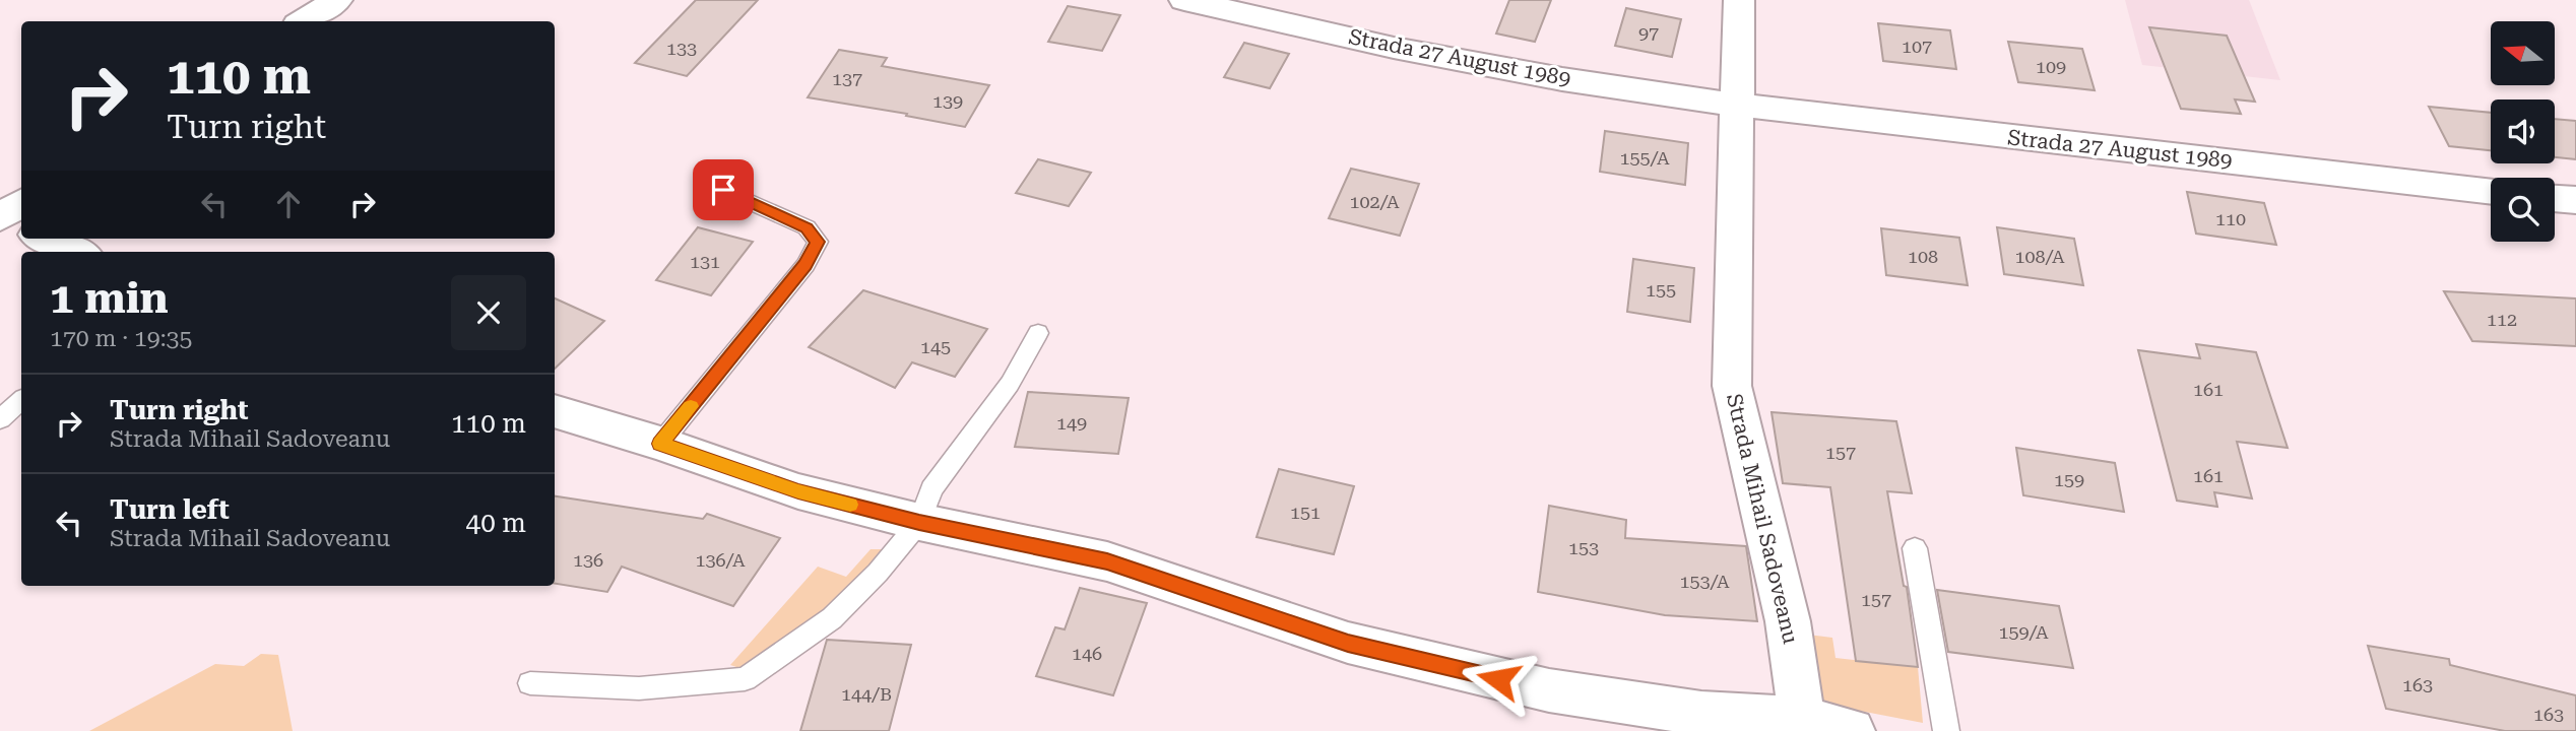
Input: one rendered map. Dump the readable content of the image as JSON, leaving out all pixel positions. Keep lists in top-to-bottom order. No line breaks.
{"streets":{"street":["Strada 27 August 1989","Strada Mihail Sadoveanu"]},"crossings":[["Strada 27 August 1989","Strada Mihail Sadoveanu"]],"house_numbers":["97","107","133","109","137","139","155/A","102/A","110","108","108/A","131","155","112","145","161","149","157","161","159","151","153","136","136/A","153/A","157","159/A","146","163","144/B","163"],"north":"left","page":{"turn":["110 m","Turn right"],"heading":["1 min","170 m · 19:35"],"list":[{"name":"Turn right","note":"Strada Mihail Sadoveanu","value":"110 m"},{"name":"Turn left","note":"Strada Mihail Sadoveanu","value":"40 m"}]}}
